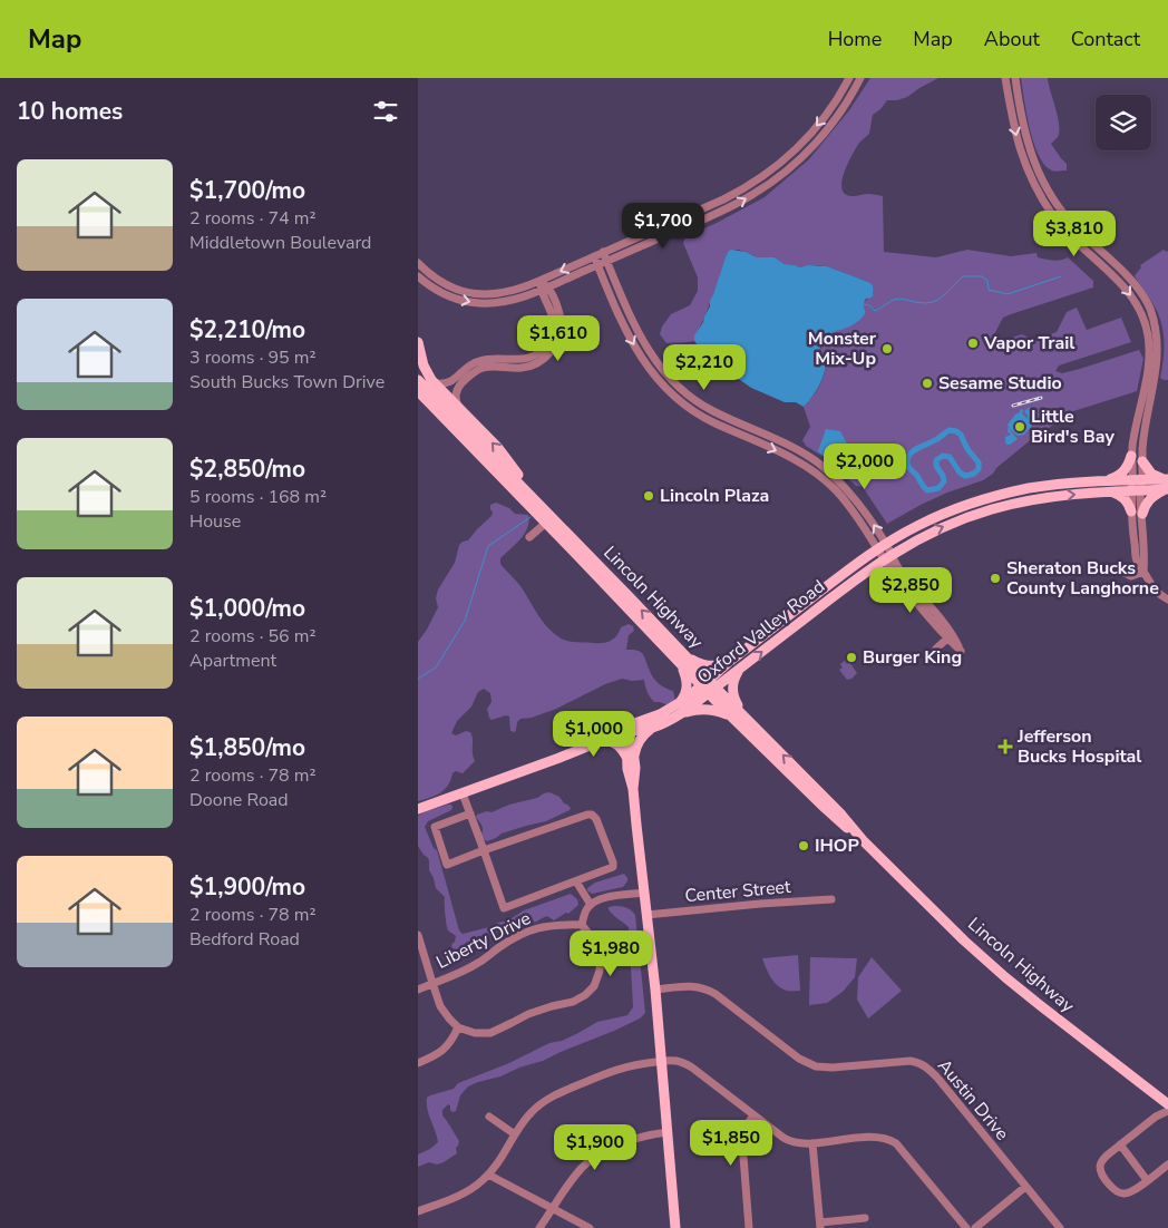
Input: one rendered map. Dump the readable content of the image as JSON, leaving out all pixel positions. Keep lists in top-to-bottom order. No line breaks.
{"streets":{"main road":["Lincoln Highway","Oxford Valley Road"],"street":["Center Street","Liberty Drive","Austin Drive"]},"crossings":[["Lincoln Highway","Oxford Valley Road"]],"places":{"other":["Vapor Trail","Monster Mix-Up","Sesame Studio","Little Bird's Bay","Lincoln Plaza","Sheraton Bucks County Langhorne","Burger King","IHOP"],"health":["Jefferson Bucks Hospital"]},"page":{"header":"Map","nav":["Home","Map","About","Contact"],"heading":"10 homes","list":[{"name":"$1,700/mo","note":"2 rooms · 74 m² · Middletown Boulevard"},{"name":"$2,210/mo","note":"3 rooms · 95 m² · South Bucks Town Drive"},{"name":"$2,850/mo","note":"5 rooms · 168 m² · House"},{"name":"$1,000/mo","note":"2 rooms · 56 m² · Apartment"},{"name":"$1,850/mo","note":"2 rooms · 78 m² · Doone Road"},{"name":"$1,900/mo","note":"2 rooms · 78 m² · Bedford Road"}],"price":["$1,700","$3,810","$1,610","$2,210","$2,000","$2,850","$1,000","$1,980","$1,850","$1,900"]}}
